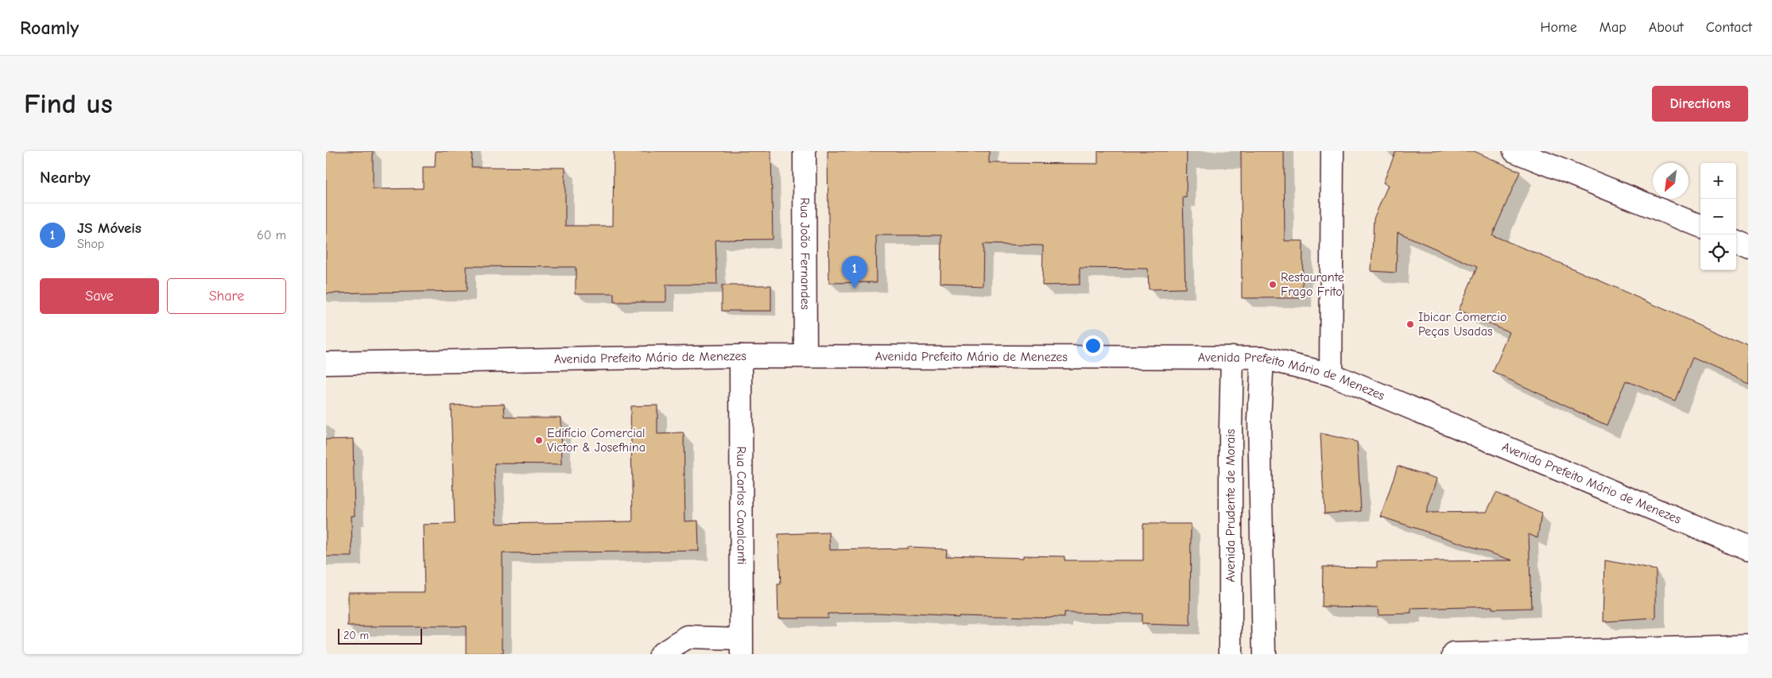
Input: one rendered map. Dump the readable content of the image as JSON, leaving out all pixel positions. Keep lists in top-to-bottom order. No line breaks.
{"streets":{"street":["Rua João Fernandes","Avenida Prefeito Mário de Menezes","Rua Carlos Cavalcanti","Avenida Prudente de Morais"]},"crossings":[["Rua João Fernandes","Avenida Prefeito Mário de Menezes"],["Avenida Prefeito Mário de Menezes","Rua Carlos Cavalcanti"],["Avenida Prefeito Mário de Menezes","Avenida Prudente de Morais"]],"places":["Restaurante Frago Frito","Ibicar Comercio Peças Usadas","Edifício Comercial Victor & Josefhina"],"scale_bar":"20 m","north":"bottom left","page":{"header":"Roamly","nav":["Home","Map","About","Contact"],"buttons":["Directions",["Save","Share"]],"title":"Find us","heading":"Nearby","map_buttons":["+","−"],"list":[{"mark":"1","name":"JS Móveis","note":"Shop","value":"60 m"}],"pins":"1","scale":"20 m"}}
